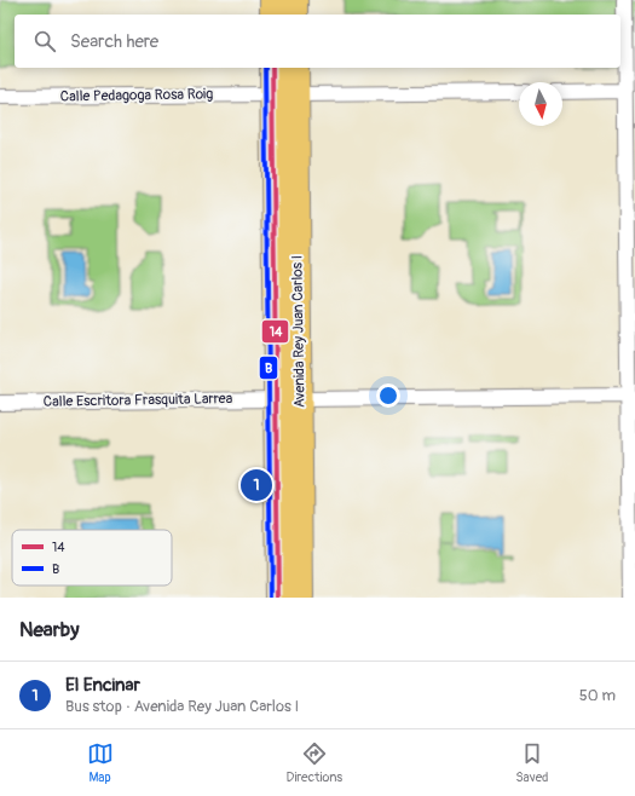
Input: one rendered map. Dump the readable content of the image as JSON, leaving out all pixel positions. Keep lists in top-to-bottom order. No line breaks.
{"streets":{"main road":["Avenida Rey Juan Carlos I"],"street":["Calle Pedagoga Rosa Roig","Calle Escritora Frasquita Larrea"]},"crossings":[["Calle Pedagoga Rosa Roig","Avenida Rey Juan Carlos I"],["Avenida Rey Juan Carlos I","Calle Escritora Frasquita Larrea"]],"lines":["transit line 14","transit line B"],"legend":["14","B"],"north":"bottom","page":{"search":"Search here","pins":"1","heading":"Nearby","list":[{"mark":"1","name":"El Encinar","note":"Bus stop · Avenida Rey Juan Carlos I","value":"50 m"}],"nav":["Map","Directions","Saved"]}}
